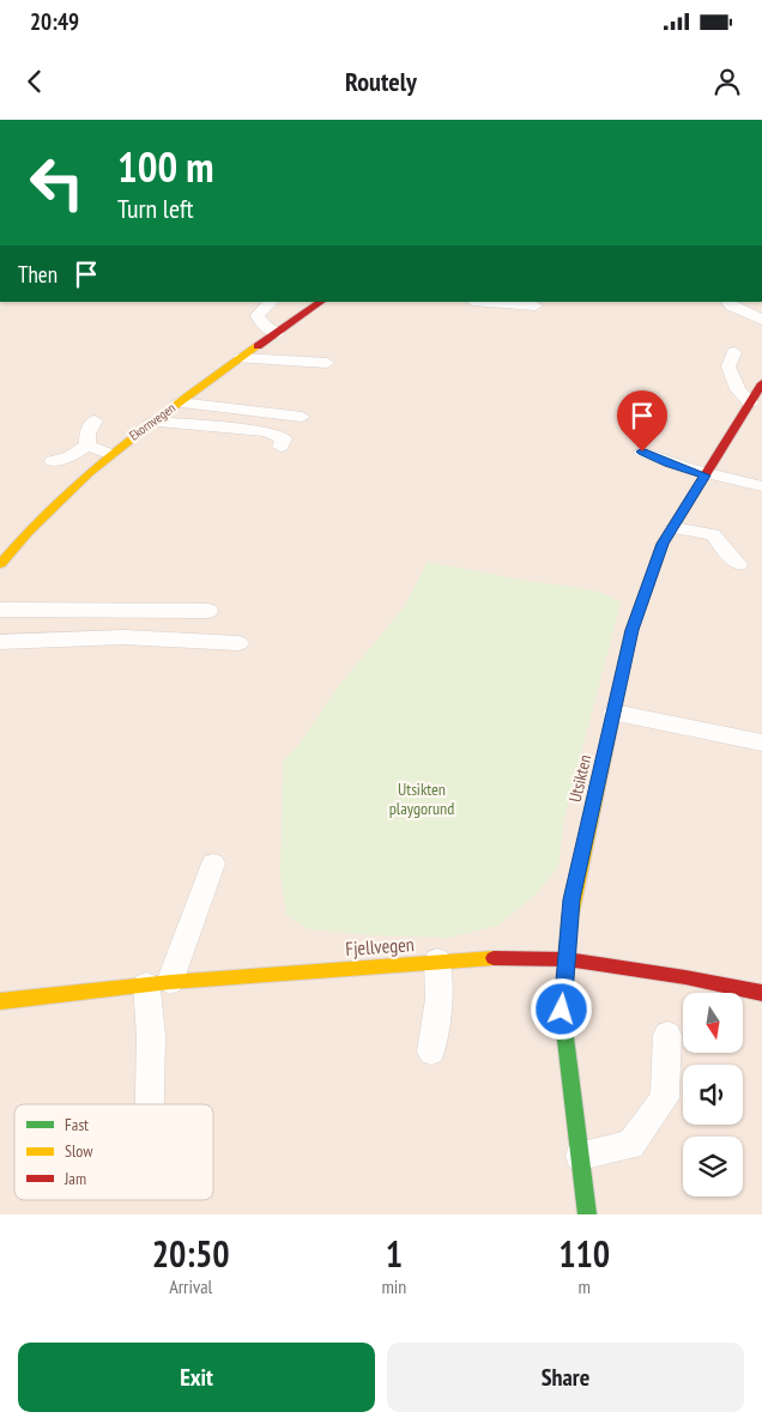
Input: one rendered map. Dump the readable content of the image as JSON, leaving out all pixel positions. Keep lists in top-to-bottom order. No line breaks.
{"streets":{"street":["Ekornvegen","Utsikten","Fjellvegen"]},"crossings":[["Utsikten","Fjellvegen"]],"parks":["Utsikten playgorund"],"legend":["Fast","Slow","Jam"],"north":"bottom","page":{"status":"20:49","header":"Routely","turn":["100 m","Turn left"],"then":"Then","eta":["20:50","Arrival","1","min","110","m"],"buttons":["Exit","Share"]}}
